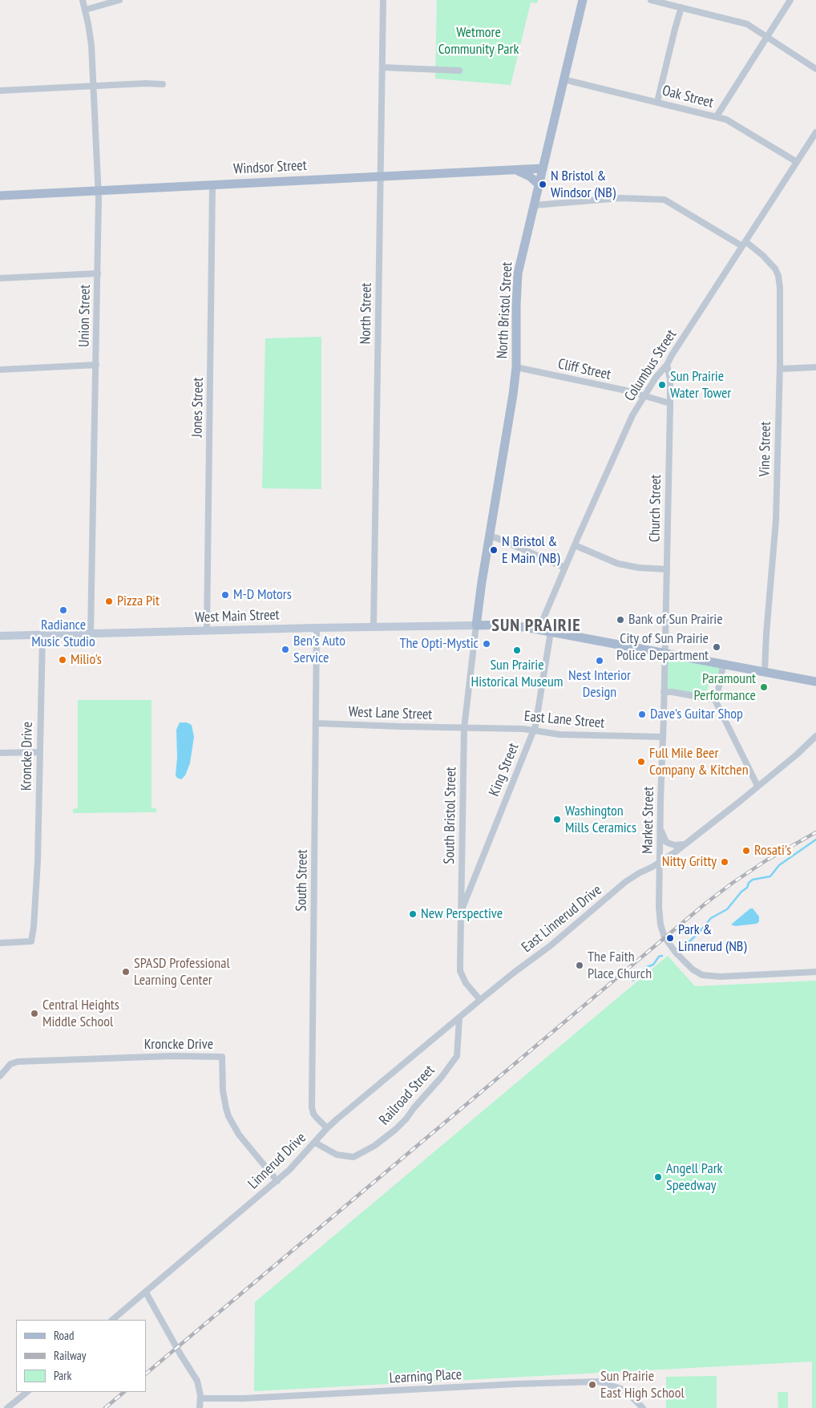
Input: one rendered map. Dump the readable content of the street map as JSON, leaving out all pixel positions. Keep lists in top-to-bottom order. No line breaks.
{"streets":{"main road":["Windsor Street","North Bristol Street","West Main Street"],"street":["Oak Street","North Street","Union Street","Columbus Street","Cliff Street","Jones Street","Vine Street","Church Street","West Lane Street","East Lane Street","Kroncke Drive","King Street","South Bristol Street","Market Street","South Street","East Linnerud Drive","Railroad Street","Linnerud Drive","Learning Place"]},"crossings":[["Oak Street","North Bristol Street"],["Oak Street","Columbus Street"],["Windsor Street","North Bristol Street"],["Windsor Street","North Street"],["Windsor Street","Union Street"],["Windsor Street","Jones Street"],["North Bristol Street","Cliff Street"],["North Bristol Street","Vine Street"],["North Bristol Street","West Main Street"],["North Bristol Street","South Bristol Street"],["North Street","West Main Street"],["Union Street","West Main Street"],["Columbus Street","Cliff Street"],["Columbus Street","Vine Street"],["Columbus Street","Church Street"],["Cliff Street","Church Street"],["Jones Street","West Main Street"],["Church Street","Market Street"],["West Main Street","Kroncke Drive"],["West Main Street","South Bristol Street"],["West Main Street","South Street"],["West Lane Street","East Lane Street"],["West Lane Street","South Bristol Street"],["West Lane Street","South Street"],["East Lane Street","King Street"],["East Lane Street","South Bristol Street"],["East Lane Street","Market Street"],["Kroncke Drive","Linnerud Drive"],["King Street","South Bristol Street"],["South Bristol Street","East Linnerud Drive"],["Market Street","East Linnerud Drive"],["South Street","Linnerud Drive"],["East Linnerud Drive","Railroad Street"],["East Linnerud Drive","Linnerud Drive"],["Railroad Street","Linnerud Drive"]],"districts":["SUN PRAIRIE"],"parks":["Wetmore Community Park"],"places":["N Bristol & Windsor (NB)","Sun Prairie Water Tower","N Bristol & E Main (NB)","M-D Motors","Pizza Pit","Radiance Music Studio","Bank of Sun Prairie","The Opti-Mystic","City of Sun Prairie Police Department","Ben's Auto Service","Sun Prairie Historical Museum","Milio's","Nest Interior Design","Paramount Performance","Dave's Guitar Shop","Full Mile Beer Company & Kitchen","Washington Mills Ceramics","Rosati's","Nitty Gritty","New Perspective","Park & Linnerud (NB)","The Faith Place Church","SPASD Professional Learning Center","Central Heights Middle School","Angell Park Speedway","Sun Prairie East High School"],"legend":["Road","Railway","Park"]}
